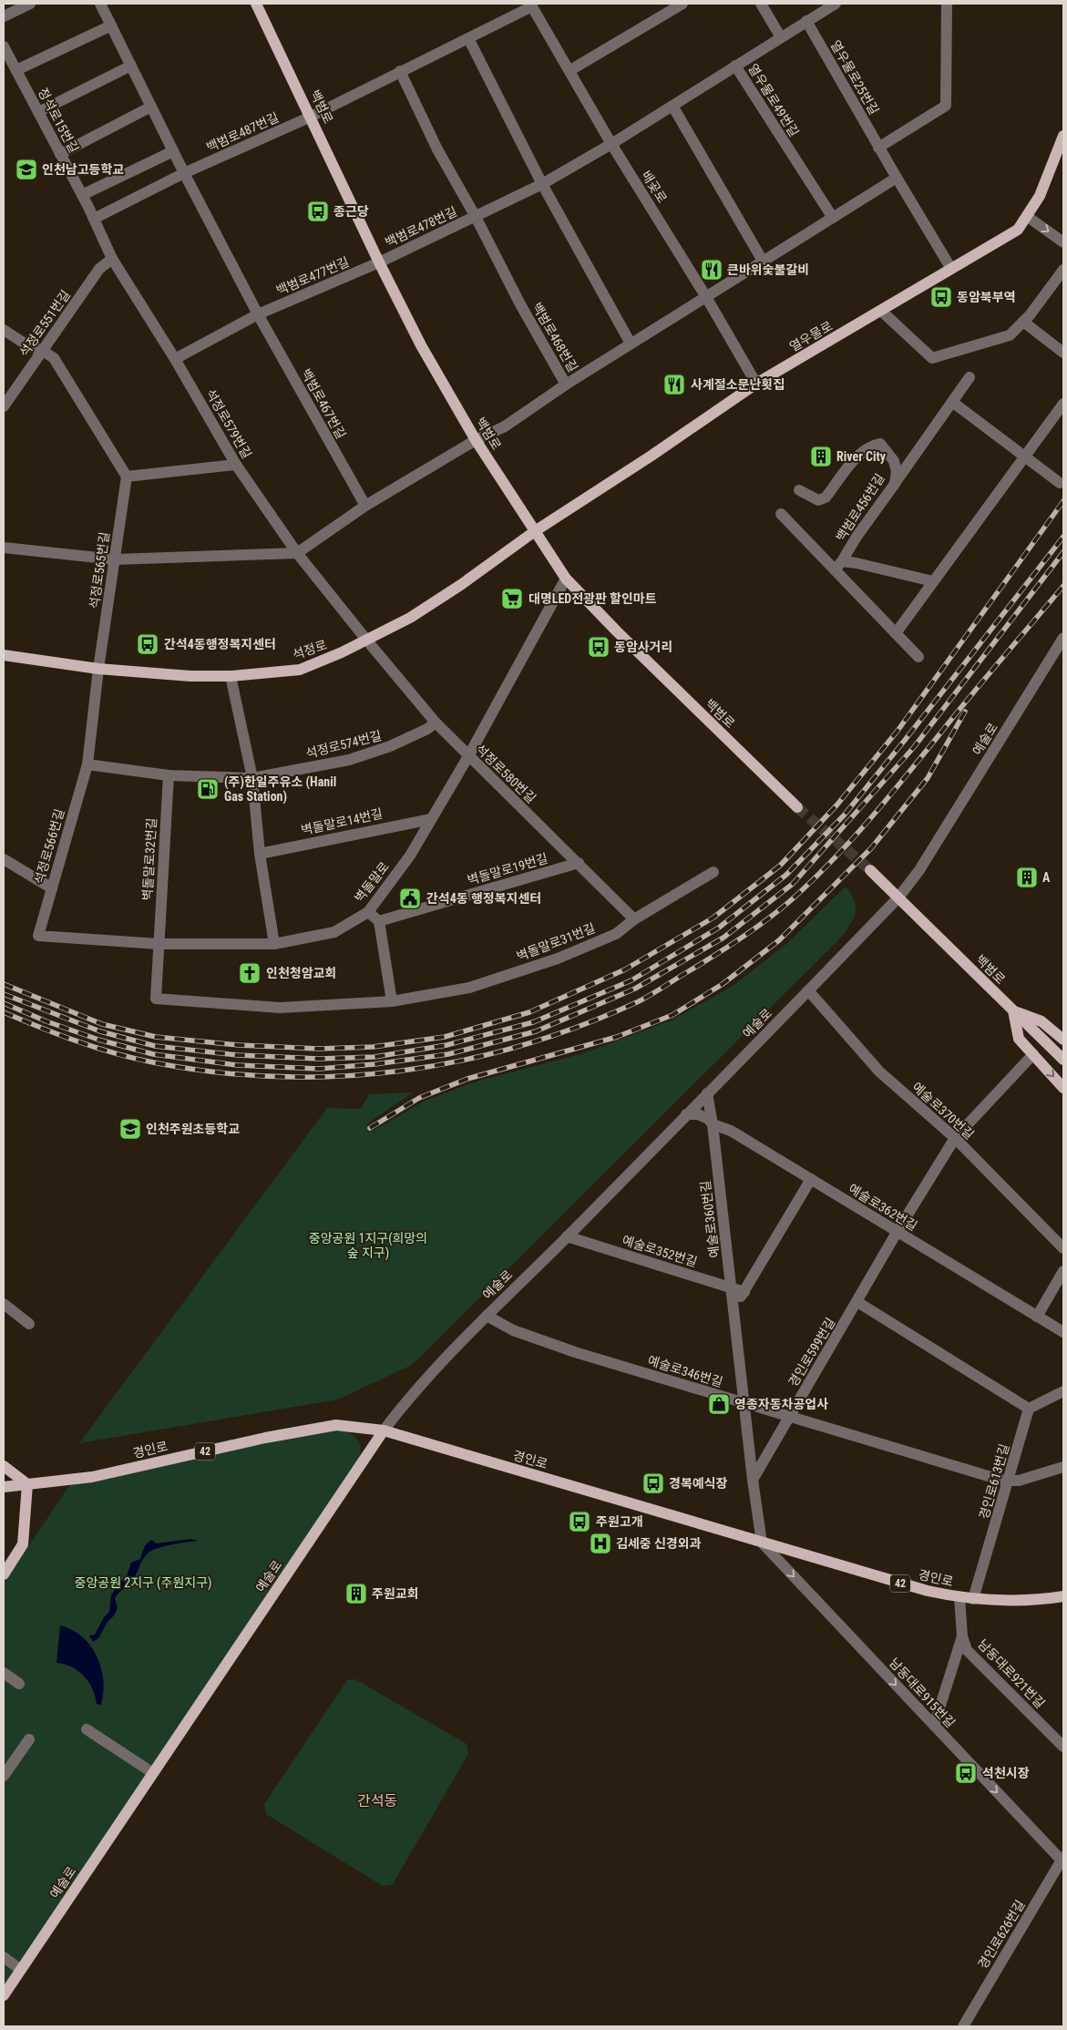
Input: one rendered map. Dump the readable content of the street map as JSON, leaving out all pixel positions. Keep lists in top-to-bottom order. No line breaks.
{"streets":{"main road":["백범로","열우물로","석정로","예술로","경인로","42"],"street":["열우물로25번길","열우물로49번길","정석로15번길","백범로487번길","배곶로","백범로478번길","백범로477번길","석정로551번길","백범로468번길","백범로467번길","석정로579번길","백범로456번길","석정로565번길","석정로574번길","석정로580번길","벽돌말로14번길","석정로566번길","벽돌말로32번길","벽돌말로19번길","벽돌말로","벽돌말로31번길","예술로370번길","예술로362번길","예술로360번길","예술로352번길","경인로599번길","예술로346번길","경인로613번길","남동대로921번길","남동대로915번길","경인로626번길"]},"crossings":[["열우물로25번길","열우물로49번길"],["열우물로25번길","열우물로"],["열우물로25번길","백범로468번길"],["열우물로49번길","배곶로"],["열우물로49번길","백범로478번길"],["열우물로49번길","백범로468번길"],["백범로","백범로487번길"],["백범로","백범로478번길"],["백범로","백범로477번길"],["백범로","열우물로"],["백범로","백범로468번길"],["백범로","석정로"],["백범로","예술로"],["백범로","벽돌말로"],["정석로15번길","석정로579번길"],["백범로487번길","배곶로"],["백범로487번길","백범로478번길"],["백범로487번길","석정로579번길"],["배곶로","백범로478번길"],["배곶로","열우물로"],["배곶로","백범로468번길"],["백범로478번길","백범로477번길"],["백범로478번길","백범로468번길"],["백범로477번길","백범로467번길"],["백범로477번길","석정로579번길"],["석정로551번길","석정로579번길"],["열우물로","석정로"],["석정로579번길","석정로"],["석정로579번길","석정로580번길"],["석정로565번길","석정로"],["석정로565번길","석정로566번길"],["석정로","석정로580번길"],["석정로","석정로566번길"],["예술로","예술로370번길"],["예술로","예술로362번길"],["예술로","예술로360번길"],["예술로","예술로352번길"],["예술로","예술로346번길"],["예술로","경인로"],["석정로574번길","석정로580번길"],["석정로580번길","벽돌말로19번길"],["석정로580번길","벽돌말로"],["석정로580번길","벽돌말로31번길"],["벽돌말로14번길","벽돌말로"],["석정로566번길","벽돌말로"],["벽돌말로32번길","벽돌말로"],["벽돌말로32번길","벽돌말로31번길"],["벽돌말로","벽돌말로31번길"],["예술로370번길","경인로599번길"],["예술로362번길","예술로360번길"],["예술로362번길","경인로599번길"],["예술로360번길","예술로352번길"],["예술로360번길","경인로599번길"],["예술로360번길","예술로346번길"],["경인로599번길","예술로346번길"],["예술로346번길","경인로613번길"],["경인로","경인로613번길"],["경인로","남동대로915번길"],["남동대로915번길","경인로626번길"]],"one_way":["남동대로915번길"],"districts":["간석동"],"parks":["중앙공원 1지구(희망의 숲 지구)","중앙공원 2지구 (주원지구)"],"places":{"school or university":["인천남고등학교","인천주원초등학교"],"bus stop":["종근당","동암북부역","간석4동행정복지센터","동암사거리","경복예식장","주원고개","석천시장"],"restaurant":["큰바위숯불갈비","사계절소문난횟집"],"building":["River City","A","주원교회"],"supermarket":["대명LED전광판 할인마트"],"fuel station":["(주)한일주유소 (Hanil Gas Station)"],"public building":["간석4동 행정복지센터"],"church":["인천청암교회"],"shop":["영종자동차공업사"],"hospital":["김세중 신경외과"]}}
